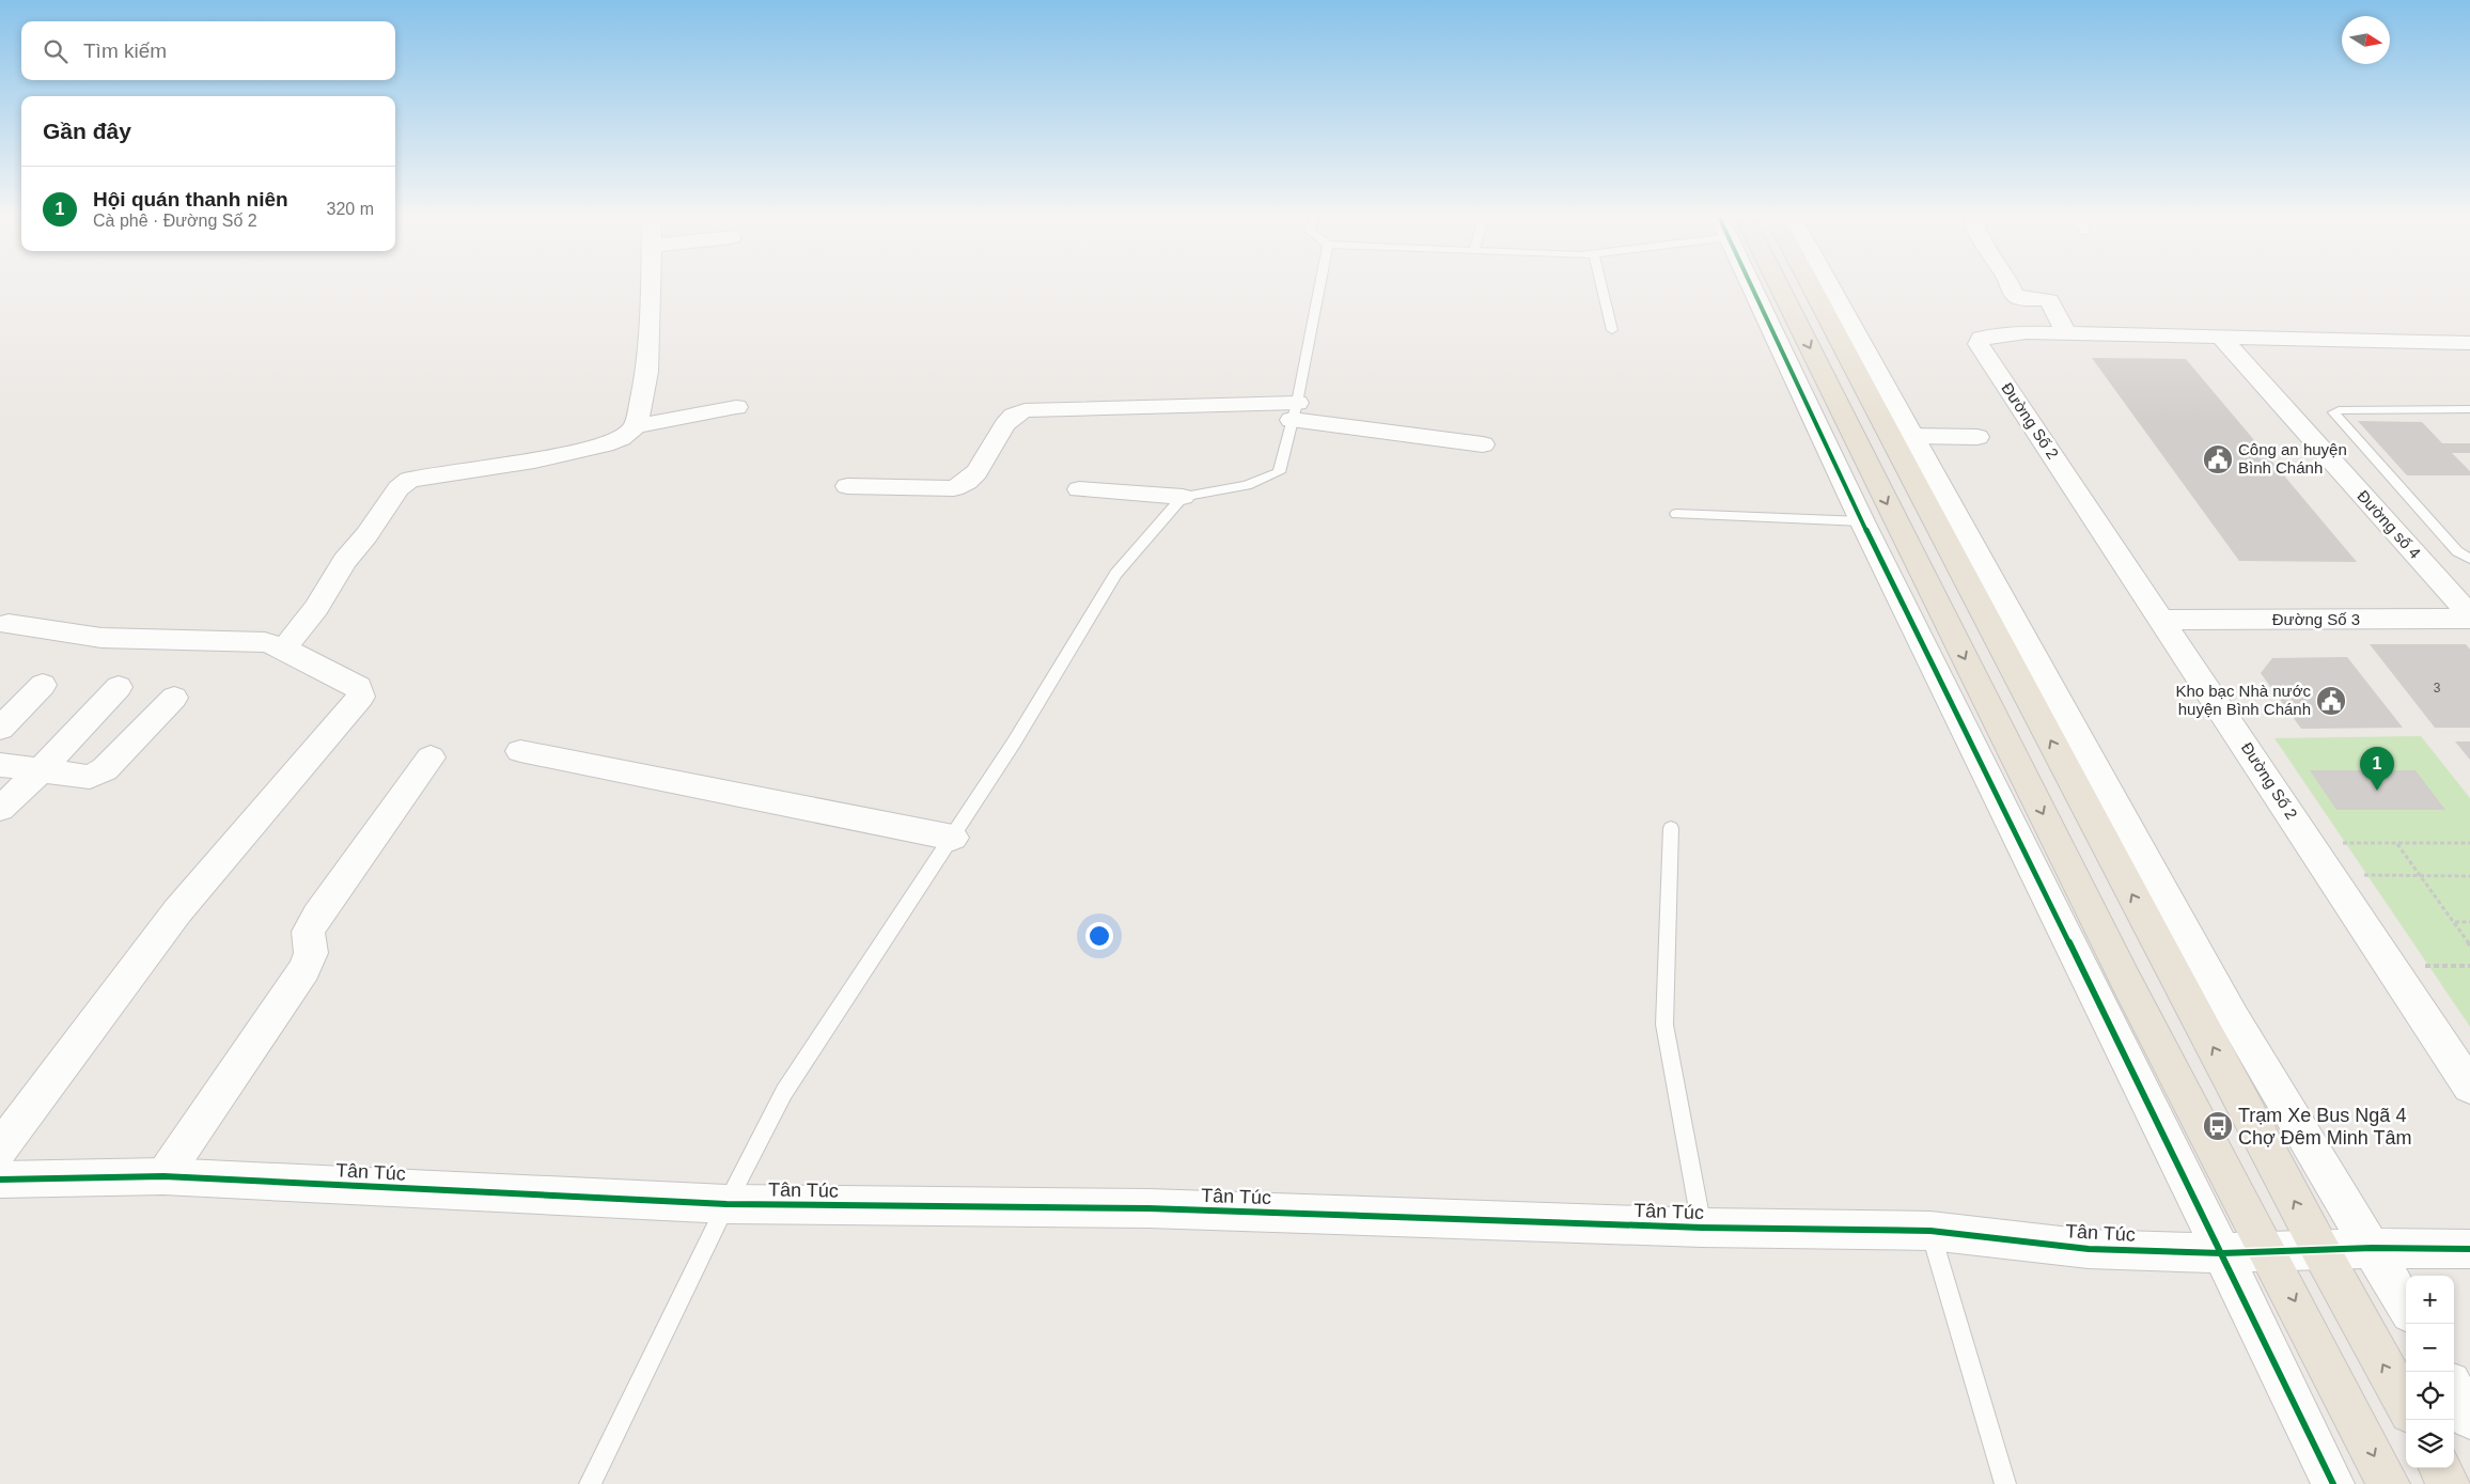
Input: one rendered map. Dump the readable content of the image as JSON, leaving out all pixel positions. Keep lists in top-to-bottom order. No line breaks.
{"streets":{"street":["Đường Số 2","Đường số 4","Đường Số 3","Tân Túc"]},"crossings":[["Đường Số 2","Đường Số 3"],["Đường số 4","Đường Số 3"]],"places":{"public building":["Công an huyện Bình Chánh","Kho bạc Nhà nước huyện Bình Chánh"],"bus stop":["Trạm Xe Bus Ngã 4 Chợ Đêm Minh Tâm"]},"house_numbers":["3"],"north":"right","page":{"search":"Tìm kiếm","heading":"Gần đây","list":[{"mark":"1","name":"Hội quán thanh niên","note":"Cà phê · Đường Số 2","value":"320 m"}],"pins":"1","map_buttons":["+","−"]}}
